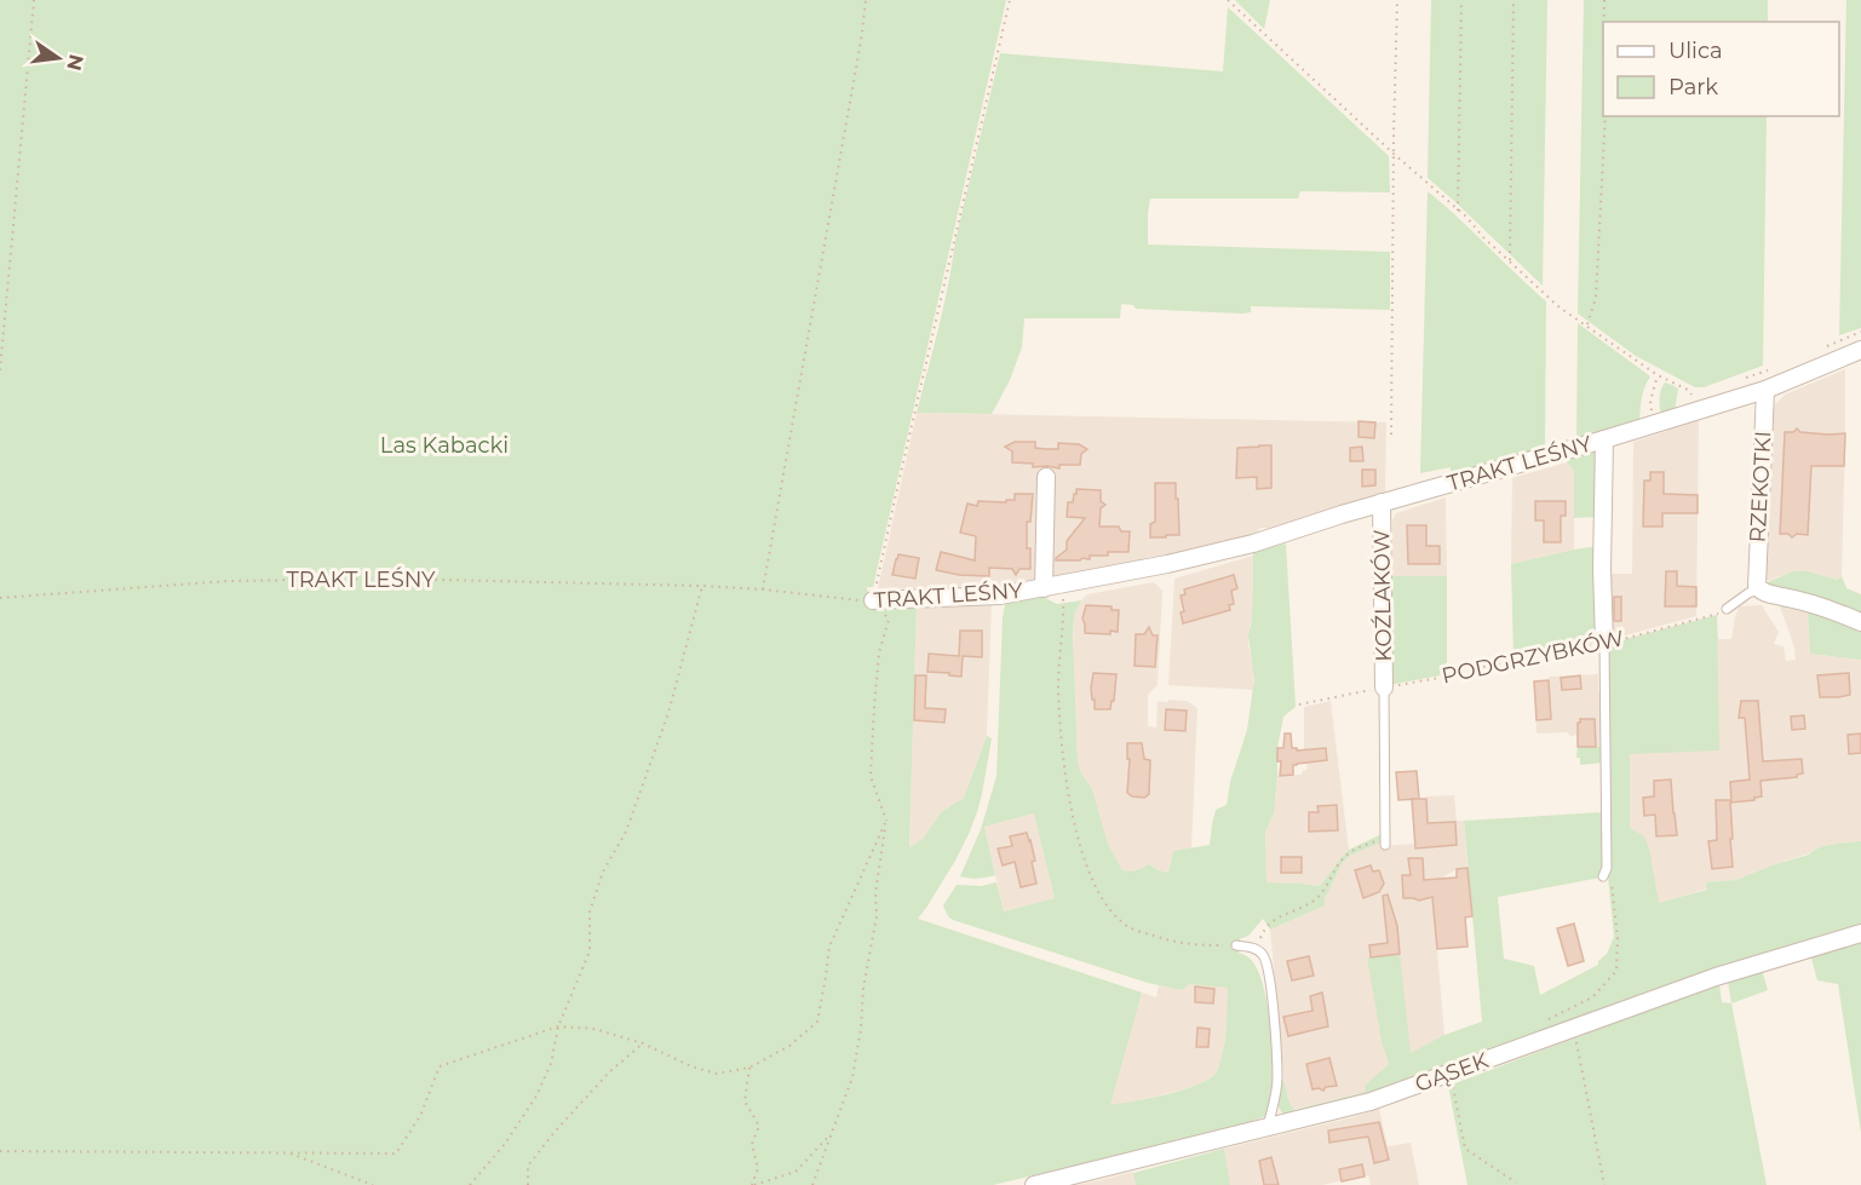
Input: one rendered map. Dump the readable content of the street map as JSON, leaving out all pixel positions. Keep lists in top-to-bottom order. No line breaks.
{"streets":{"street":["TRAKT LEŚNY","RZEKOTKI","KOŹLAKÓW","GĄSEK"],"path":["PODGRZYBKÓW"]},"crossings":[["TRAKT LEŚNY","RZEKOTKI"],["TRAKT LEŚNY","KOŹLAKÓW"],["KOŹLAKÓW","PODGRZYBKÓW"]],"parks":["Las Kabacki"],"legend":["Ulica","Park"],"north":"right"}
